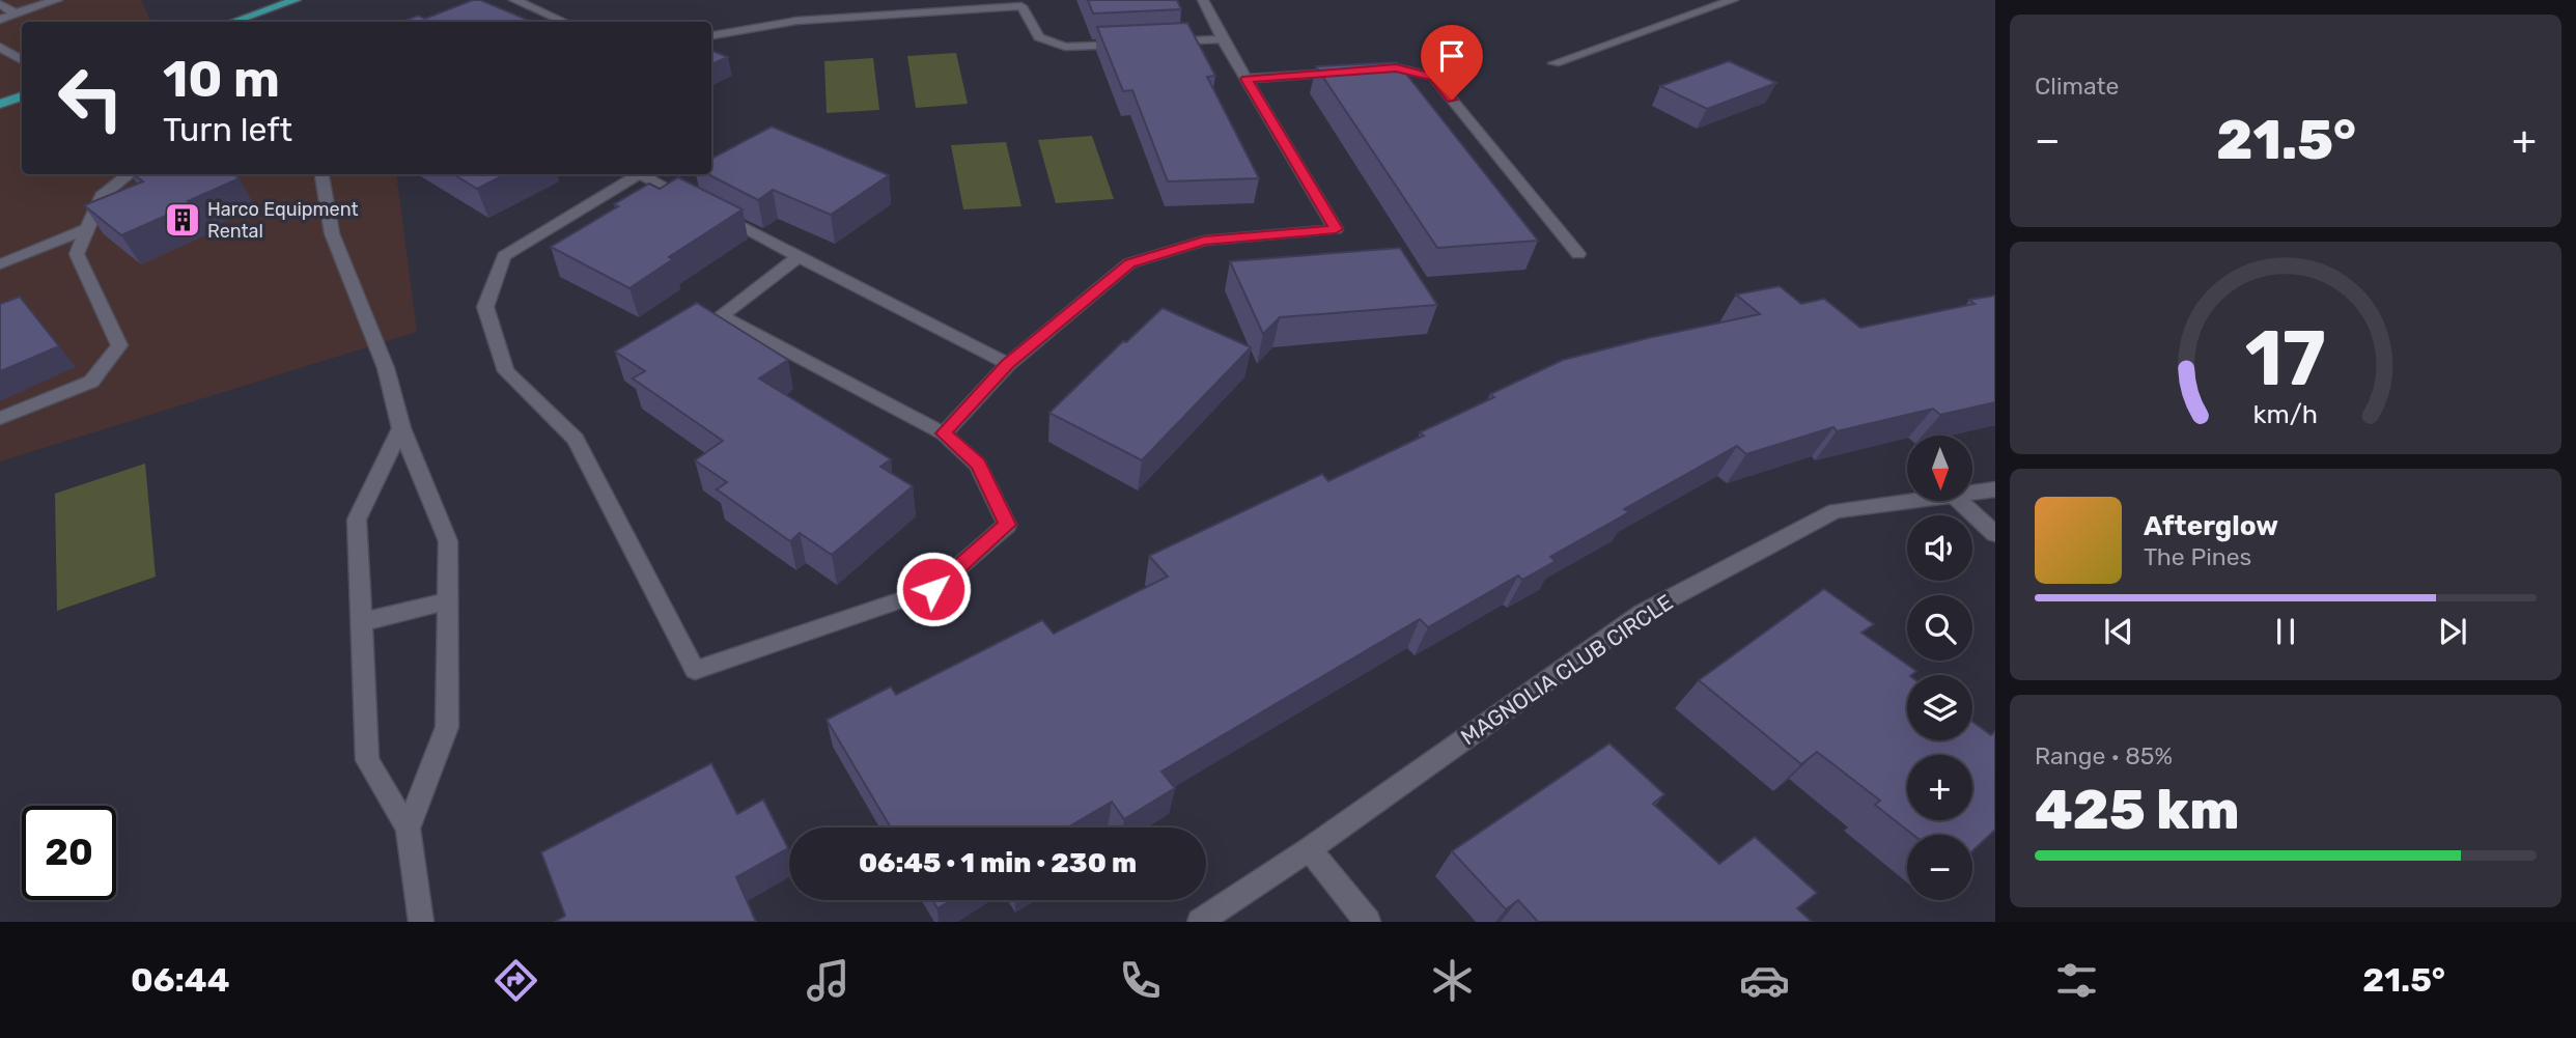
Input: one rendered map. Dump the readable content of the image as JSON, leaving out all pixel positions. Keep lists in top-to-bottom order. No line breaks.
{"streets":{"street":["MAGNOLIA CLUB CIRCLE"]},"places":{"building":["Harco Equipment Rental"]},"north":"bottom","page":{"tile":["Climate",["Range · 85%","425 km"]],"turn":["10 m","Turn left"],"heat":["−","21.5°","+"],"map_buttons":["+","−"],"song":["Afterglow","The Pines"],"limit":"20","trip":"06:45 · 1 min · 230 m","tabs":["06:44","21.5°"],"gauge":["17","km/h"]}}
